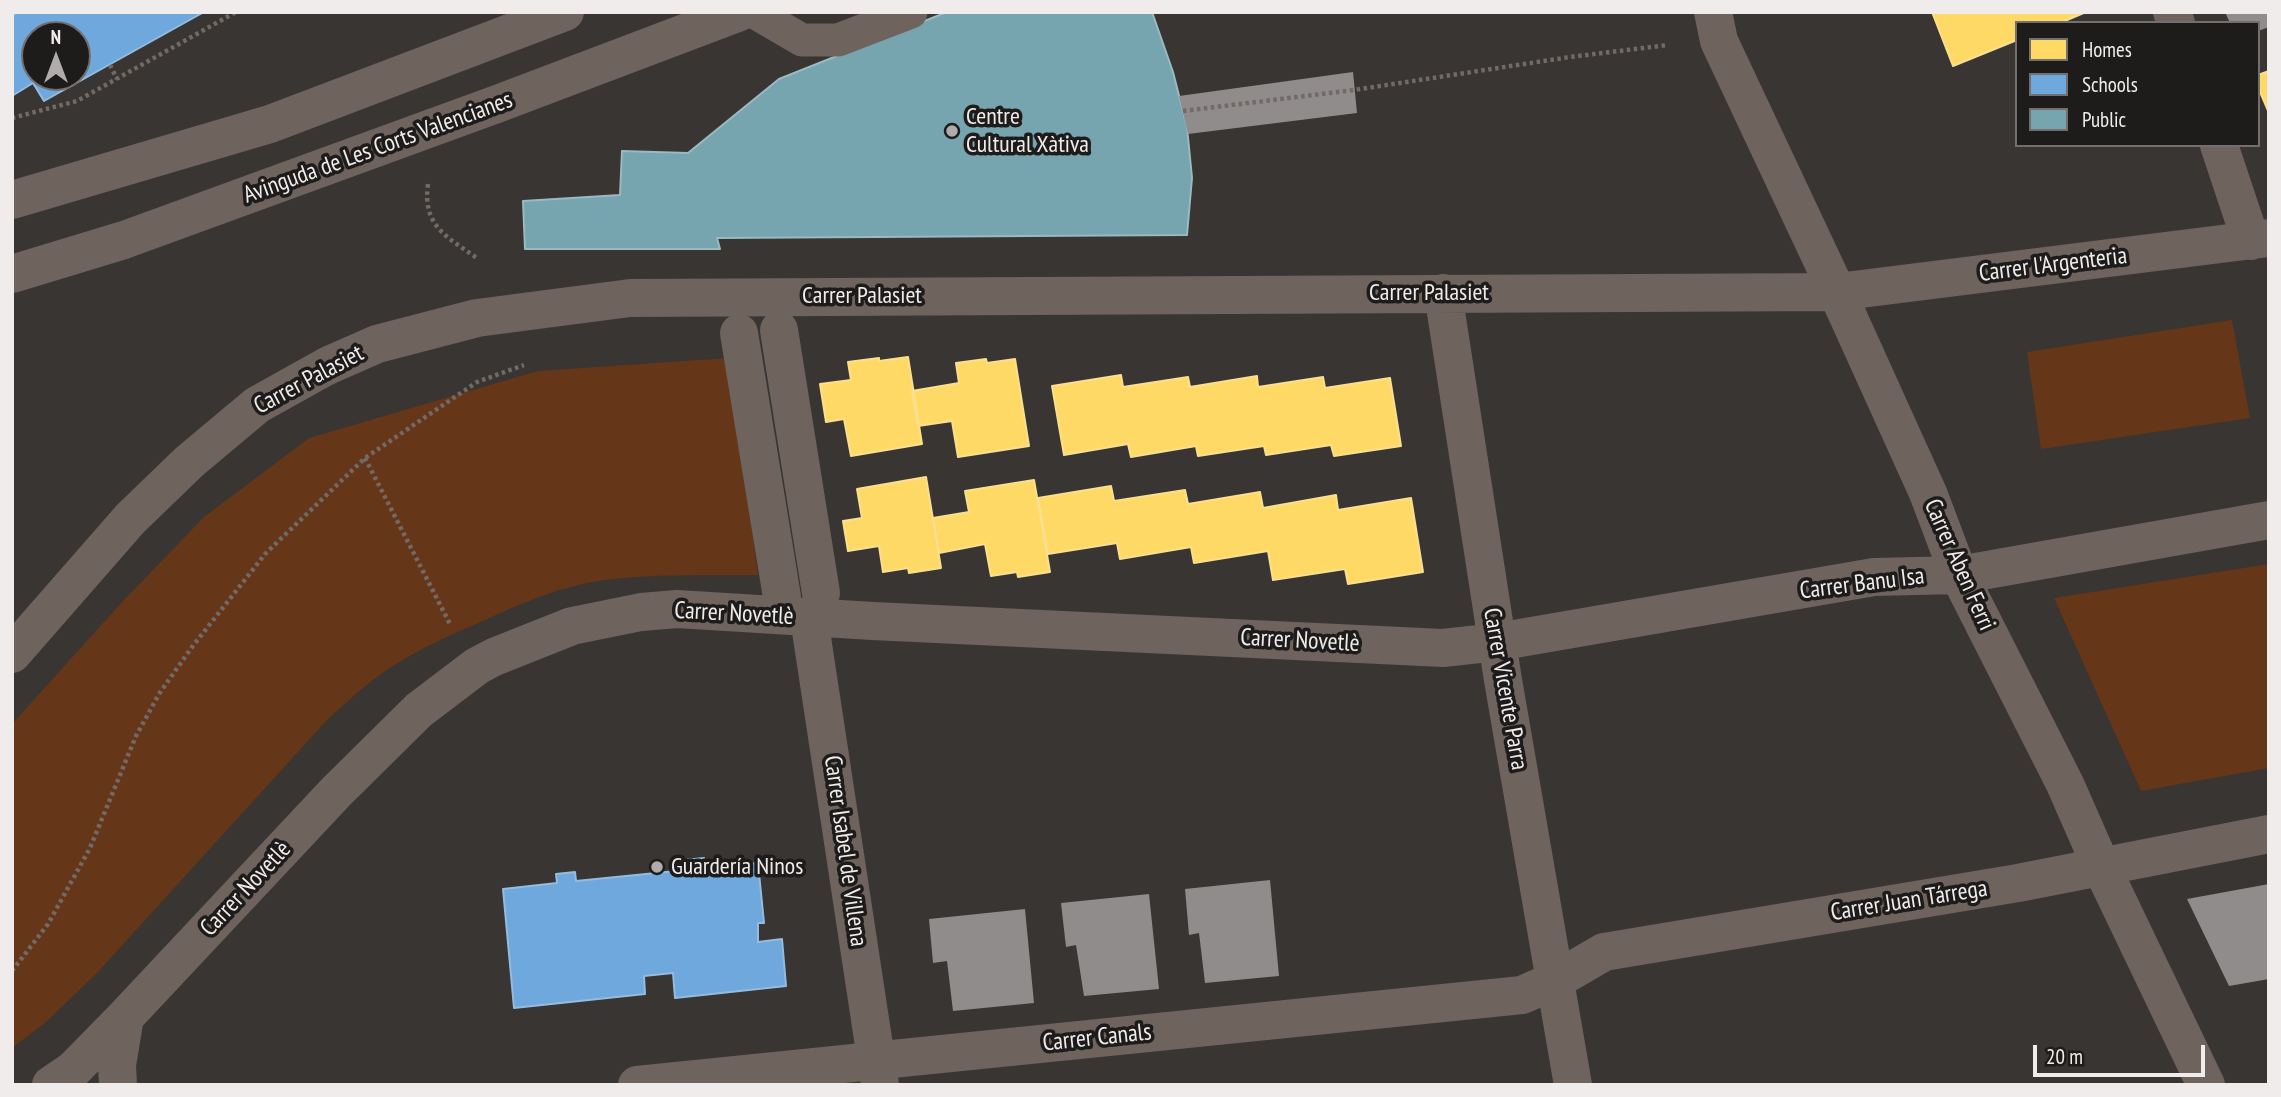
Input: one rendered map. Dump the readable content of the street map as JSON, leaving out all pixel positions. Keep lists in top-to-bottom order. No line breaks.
{"streets":{"street":["Avinguda de Les Corts Valencianes","Carrer l'Argenteria","Carrer Palasiet","Carrer Aben Ferri","Carrer Banu Isa","Carrer Novetlè","Carrer Vicente Parra","Carrer Isabel de Villena","Carrer Juan Tárrega","Carrer Canals"]},"crossings":[["Carrer l'Argenteria","Carrer Palasiet"],["Carrer l'Argenteria","Carrer Aben Ferri"],["Carrer Palasiet","Carrer Aben Ferri"],["Carrer Palasiet","Carrer Vicente Parra"],["Carrer Aben Ferri","Carrer Banu Isa"],["Carrer Aben Ferri","Carrer Juan Tárrega"],["Carrer Banu Isa","Carrer Novetlè"],["Carrer Banu Isa","Carrer Vicente Parra"],["Carrer Novetlè","Carrer Vicente Parra"],["Carrer Novetlè","Carrer Isabel de Villena"],["Carrer Vicente Parra","Carrer Juan Tárrega"],["Carrer Vicente Parra","Carrer Canals"],["Carrer Isabel de Villena","Carrer Canals"],["Carrer Juan Tárrega","Carrer Canals"]],"places":["Centre Cultural Xàtiva","Guardería Ninos"],"legend":["Homes","Schools","Public"],"scale_bar":"20 m","north":"top"}
